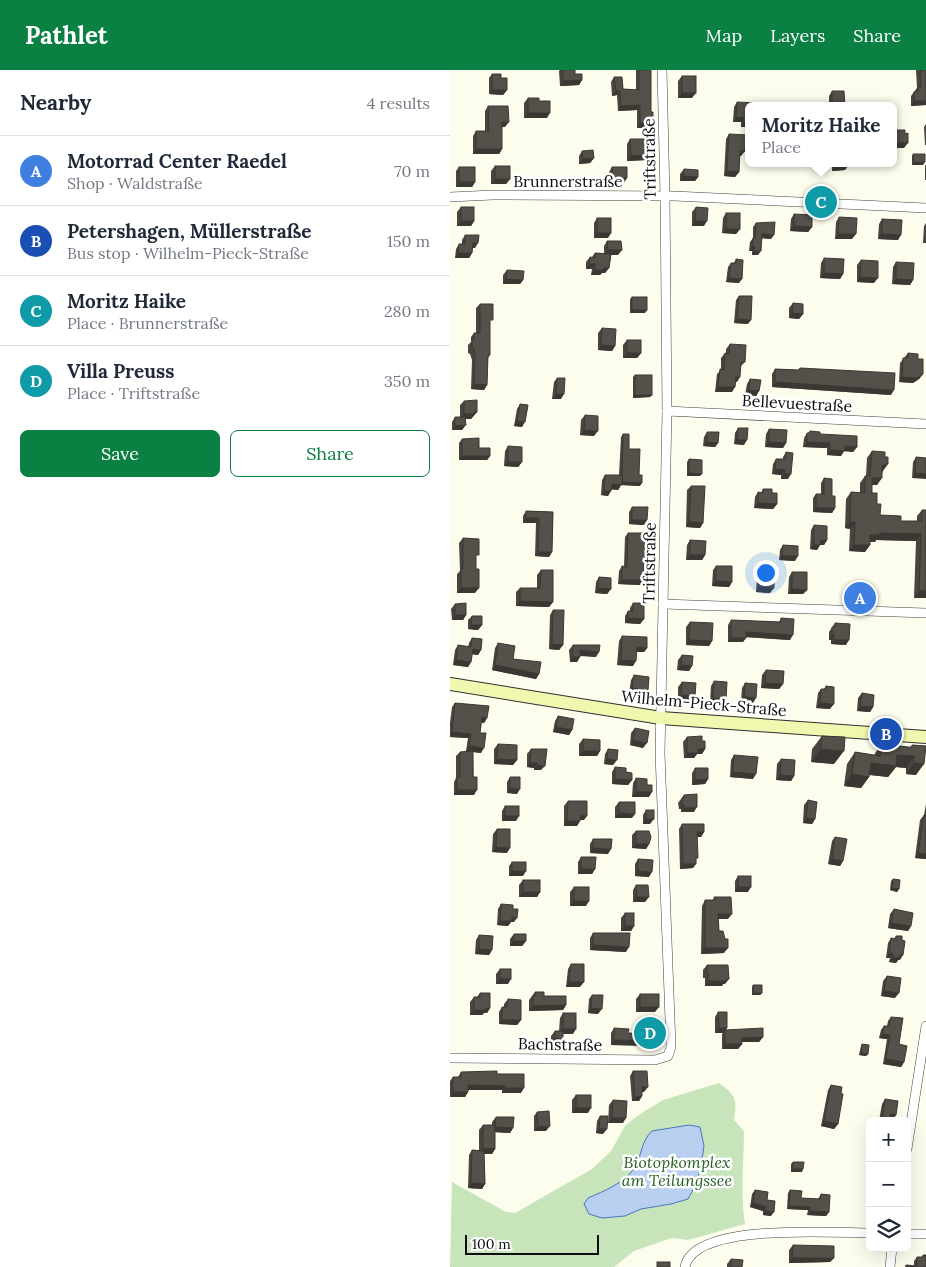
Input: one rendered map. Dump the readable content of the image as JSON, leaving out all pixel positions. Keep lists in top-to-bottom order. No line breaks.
{"streets":{"street":["Triftstraße","Brunnerstraße","Bellevuestraße","Wilhelm-Pieck-Straße","Bachstraße"]},"crossings":[["Triftstraße","Brunnerstraße"],["Triftstraße","Bellevuestraße"],["Triftstraße","Wilhelm-Pieck-Straße"],["Triftstraße","Bachstraße"]],"parks":["Biotopkomplex am Teilungssee"],"scale_bar":"100 m","page":{"header":"Pathlet","nav":["Map","Layers","Share"],"heading":["Nearby","4 results"],"popup":["Moritz Haike","Place"],"list":[{"mark":"A","name":"Motorrad Center Raedel","note":"Shop · Waldstraße","value":"70 m"},{"mark":"B","name":"Petershagen, Müllerstraße","note":"Bus stop · Wilhelm-Pieck-Straße","value":"150 m"},{"mark":"C","name":"Moritz Haike","note":"Place · Brunnerstraße","value":"280 m"},{"mark":"D","name":"Villa Preuss","note":"Place · Triftstraße","value":"350 m"}],"pins":["C","A","B","D"],"buttons":["Save","Share"],"map_buttons":["+","−"],"scale":"100 m"}}
